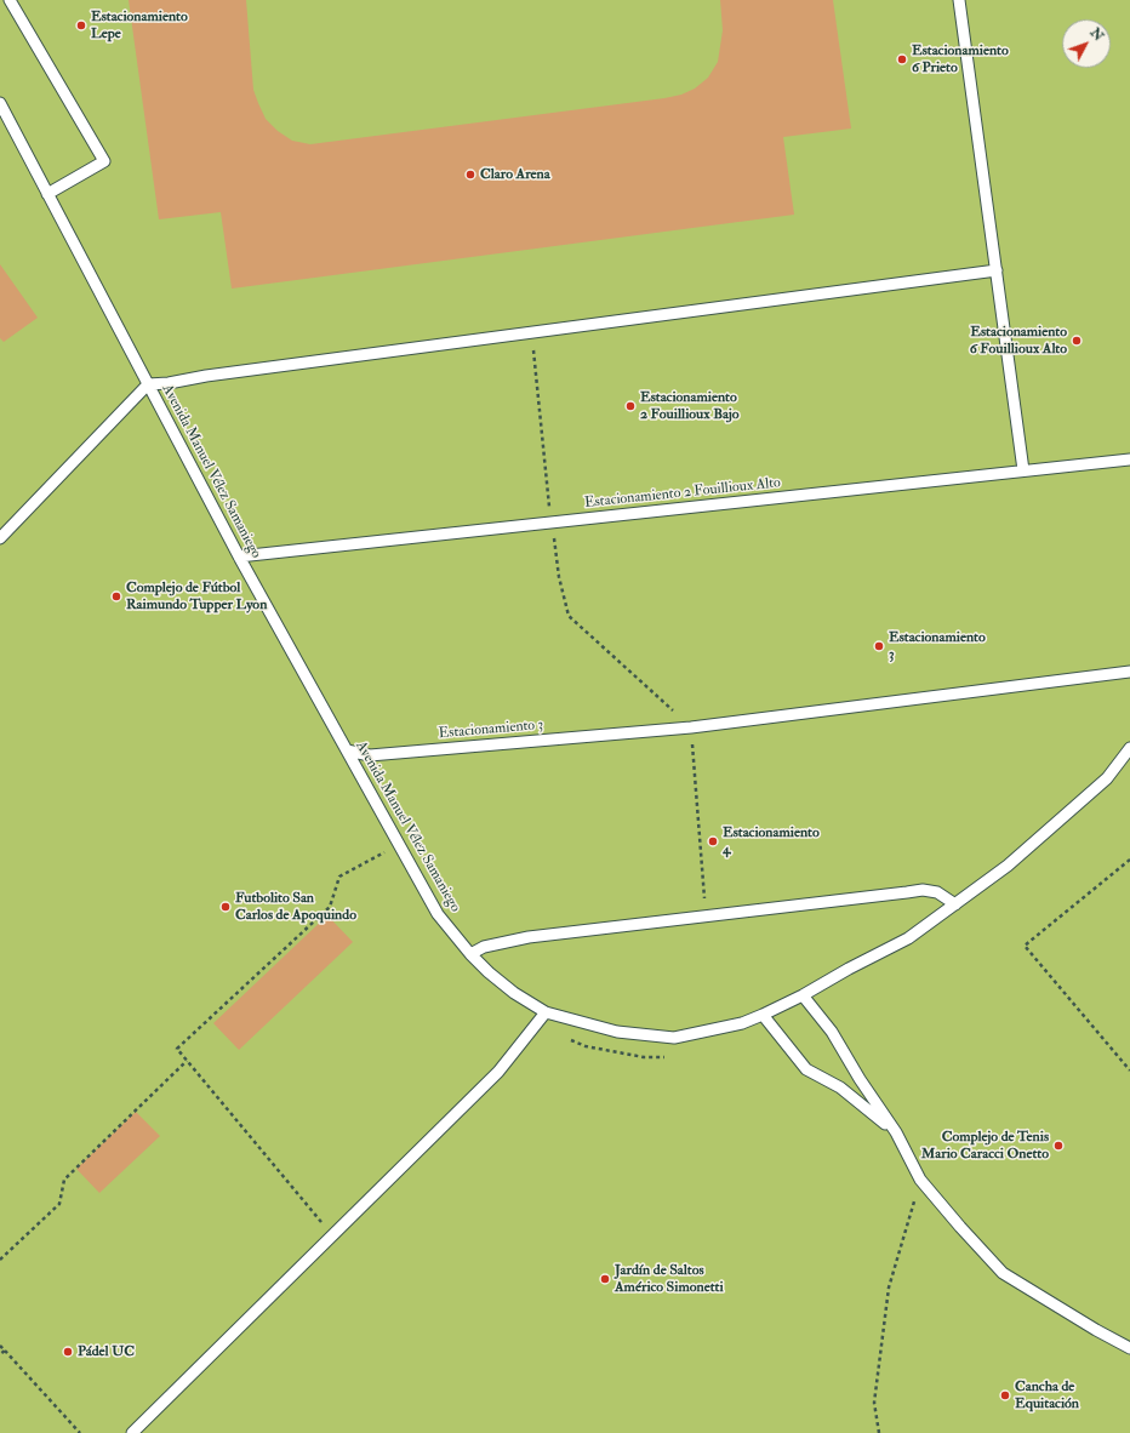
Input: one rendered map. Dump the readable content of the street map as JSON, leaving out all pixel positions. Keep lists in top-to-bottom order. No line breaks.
{"streets":{"lane":["Avenida Manuel Vélez Samaniego","Estacionamiento 2 Fouillioux Alto","Estacionamiento 3"]},"crossings":[["Avenida Manuel Vélez Samaniego","Estacionamiento 2 Fouillioux Alto"],["Avenida Manuel Vélez Samaniego","Estacionamiento 3"]],"places":["Estacionamiento Lepe","Estacionamiento 6 Prieto","Claro Arena","Estacionamiento 6 Fouillioux Alto","Estacionamiento 2 Fouillioux Bajo","Complejo de Fútbol Raimundo Tupper Lyon","Estacionamiento 3","Estacionamiento 4","Futbolito San Carlos de Apoquindo","Complejo de Tenis Mario Caracci Onetto","Jardín de Saltos Américo Simonetti","Pádel UC","Cancha de Equitación"],"north":"top right"}
